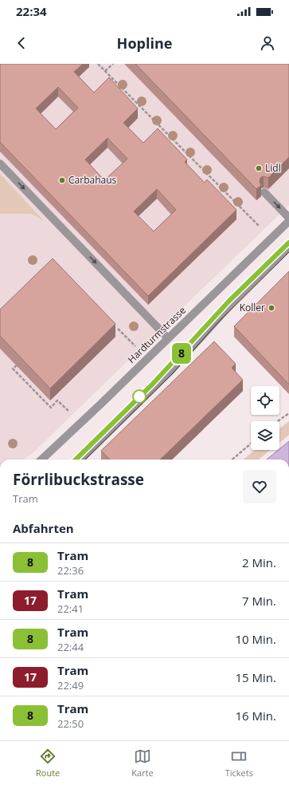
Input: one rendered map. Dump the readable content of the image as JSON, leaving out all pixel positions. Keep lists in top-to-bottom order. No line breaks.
{"streets":{"street":["Hardturmstrasse"]},"places":["Lidl","Carbahaus","Koller"],"lines":["tram line 8"],"page":{"status":"22:34","header":"Hopline","on_map":"8","heading":[["Förrlibuckstrasse","Tram"],"Abfahrten"],"list":[{"mark":"8","name":"Tram","note":"22:36","value":"2 Min."},{"mark":"17","name":"Tram","note":"22:41","value":"7 Min."},{"mark":"8","name":"Tram","note":"22:44","value":"10 Min."},{"mark":"17","name":"Tram","note":"22:49","value":"15 Min."},{"mark":"8","name":"Tram","note":"22:50","value":"16 Min."}],"tabs":["Route","Karte","Tickets"]}}
